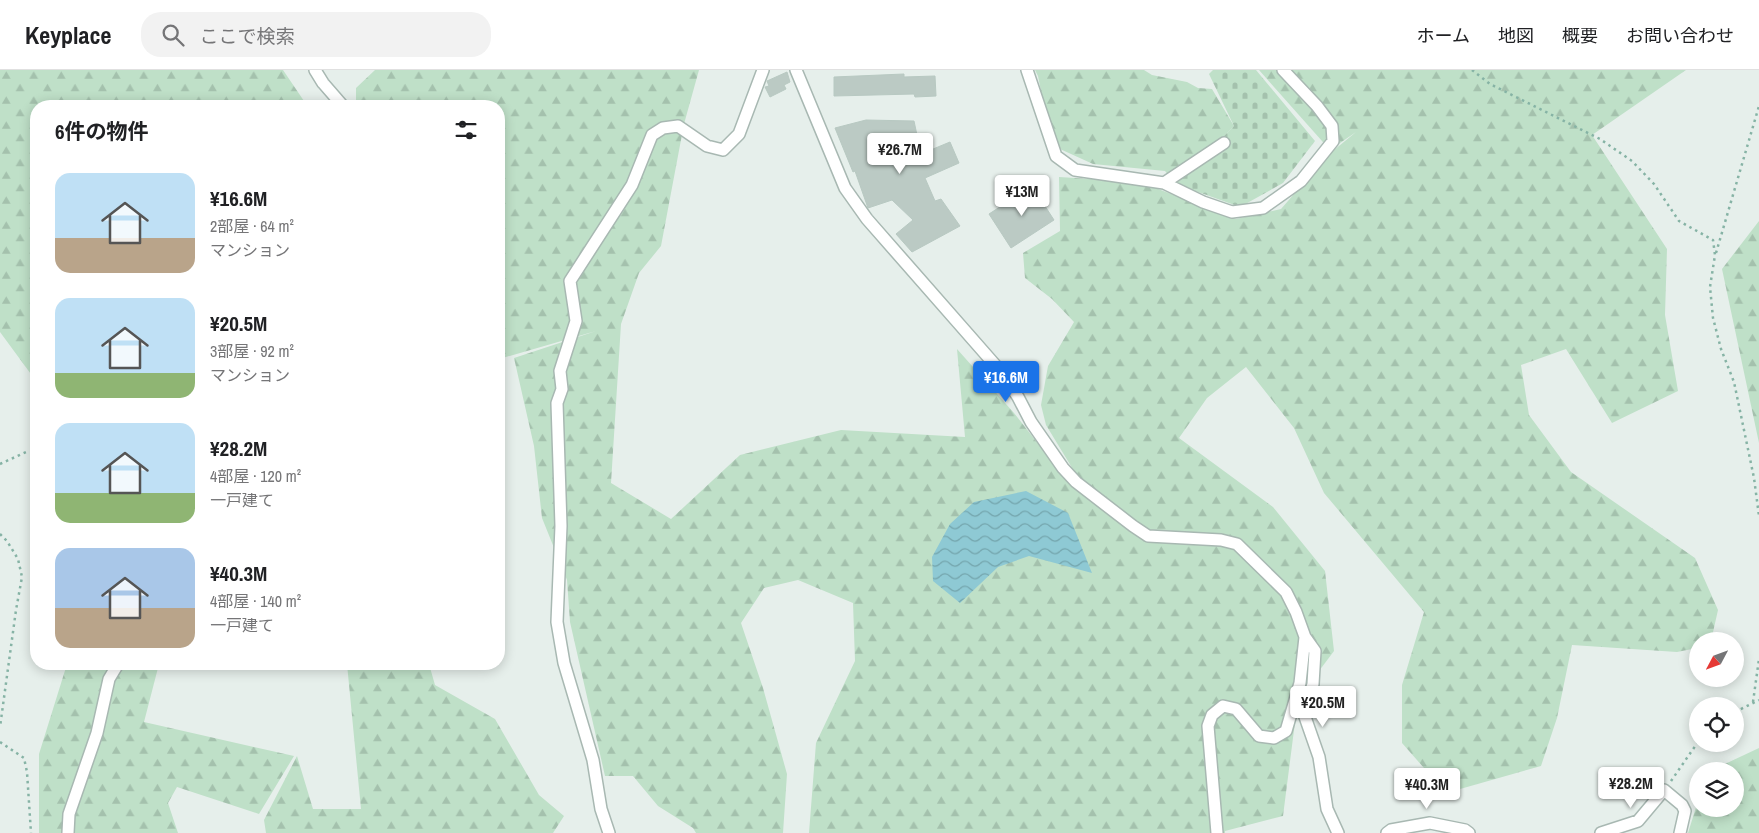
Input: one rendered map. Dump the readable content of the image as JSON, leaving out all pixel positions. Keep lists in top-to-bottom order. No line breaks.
{"north":"bottom left","page":{"header":"Keyplace","search":"ここで検索","nav":["ホーム","地図","概要","お問い合わせ"],"heading":"6件の物件","price":["¥26.7M","¥13M","¥16.6M","¥20.5M","¥28.2M","¥40.3M"],"list":[{"name":"¥16.6M","note":"2部屋 · 64 m² · マンション"},{"name":"¥20.5M","note":"3部屋 · 92 m² · マンション"},{"name":"¥28.2M","note":"4部屋 · 120 m² · 一戸建て"},{"name":"¥40.3M","note":"4部屋 · 140 m² · 一戸建て"}]}}
